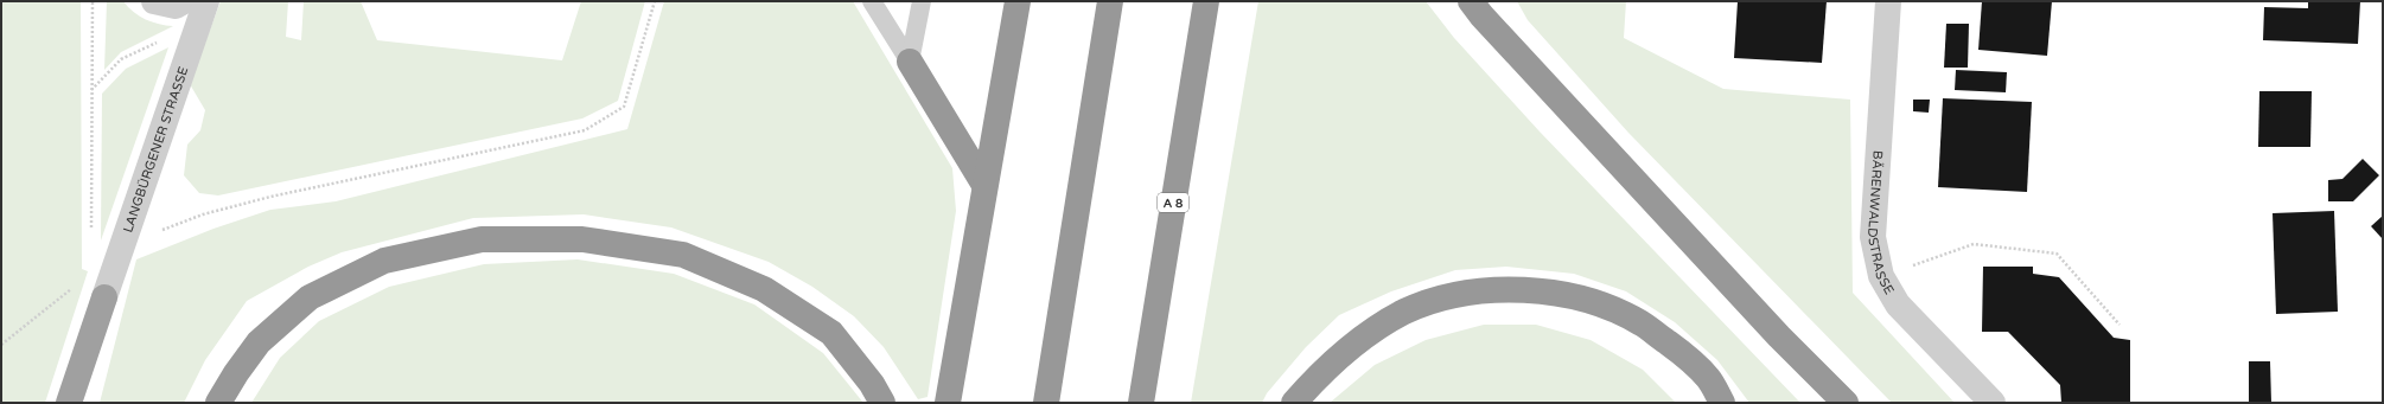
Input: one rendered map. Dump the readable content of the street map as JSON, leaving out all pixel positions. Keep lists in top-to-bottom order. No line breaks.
{"streets":{"highway":["A 8"],"street":["LANGBÜRGENER STRASSE","BÄRENWALDSTRASSE"]}}
